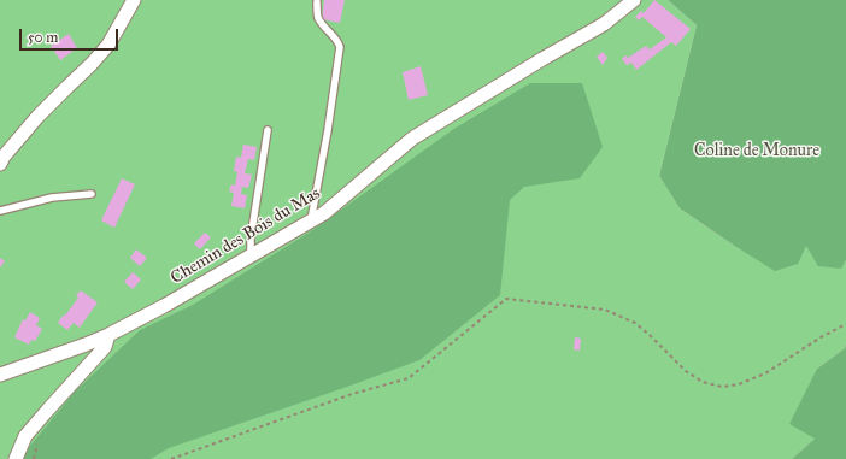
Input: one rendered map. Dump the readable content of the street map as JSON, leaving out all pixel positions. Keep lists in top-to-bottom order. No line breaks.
{"streets":{"street":["Chemin des Bois du Mas"]},"parks":["Coline de Monure"],"scale_bar":"50 m"}
